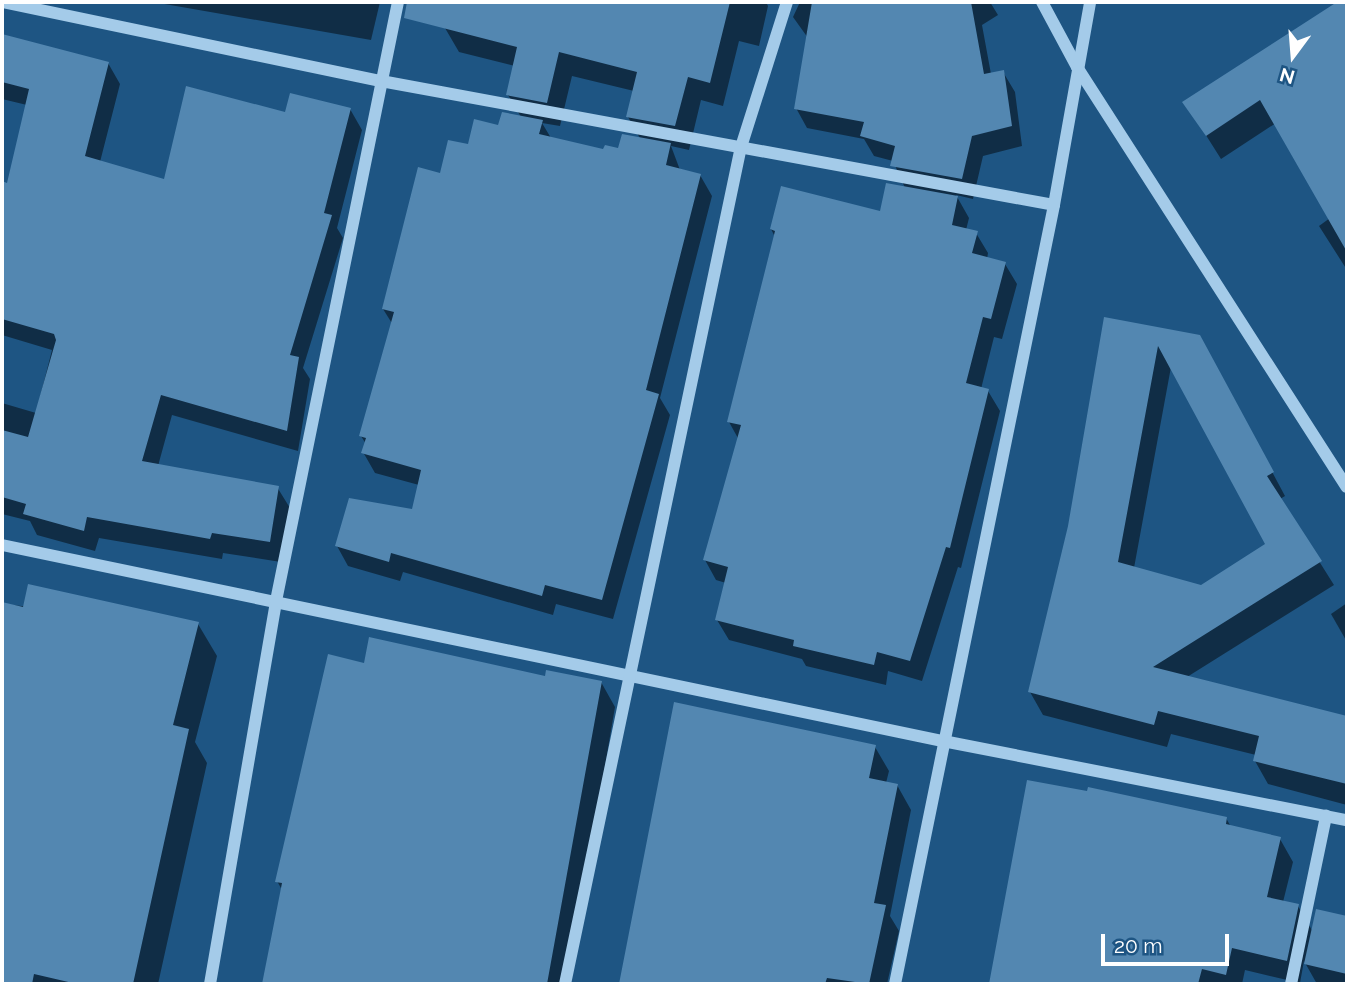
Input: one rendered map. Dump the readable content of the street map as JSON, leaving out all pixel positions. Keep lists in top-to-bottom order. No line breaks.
{"scale_bar":"20 m","north":"bottom"}
